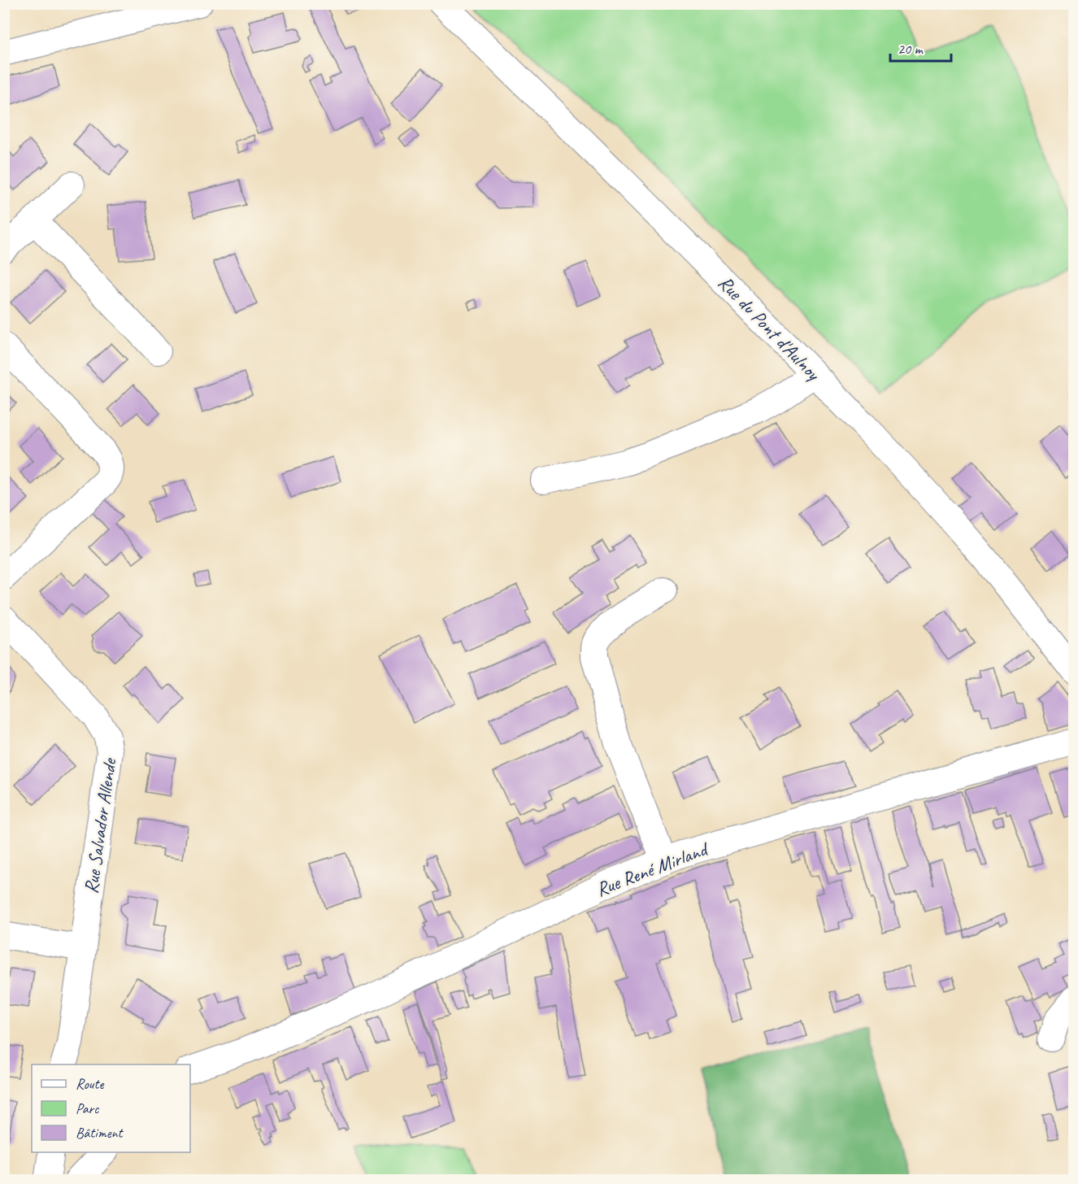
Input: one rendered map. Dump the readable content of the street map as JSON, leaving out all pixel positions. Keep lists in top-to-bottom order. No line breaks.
{"streets":{"street":["Rue du Pont d'Aulnoy","Rue Salvador Allende","Rue René Mirland"]},"legend":["Route","Parc","Bâtiment"],"scale_bar":"20 m"}
